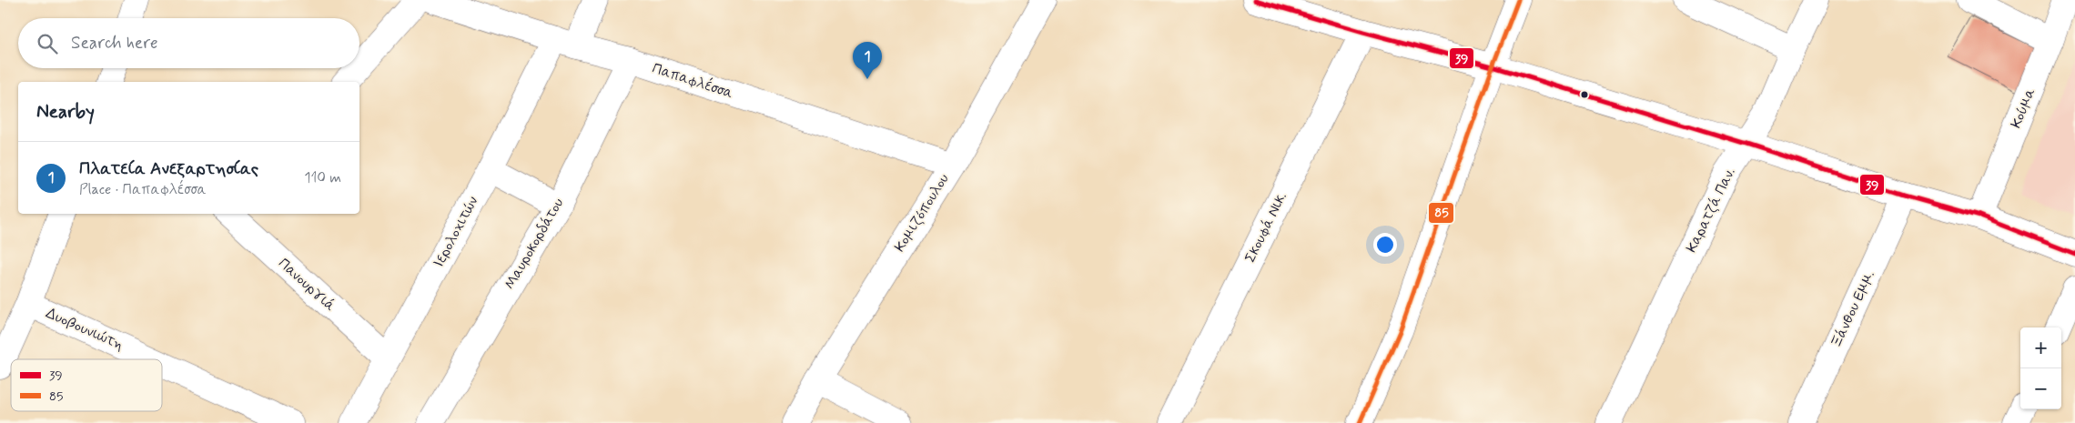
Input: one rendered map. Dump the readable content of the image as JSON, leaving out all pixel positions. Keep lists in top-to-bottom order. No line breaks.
{"streets":{"street":["Παπαφλέσσα","Κούμα","Καρατζά Παν.","Κομιζόπουλου","Σκουφά Νικ.","Ιερολοχιτών","Μαυροκορδάτου","Πανουργιά","Ξάνθου Εμμ.","Δυοβουνιώτη"]},"crossings":[["Παπαφλέσσα","Κομιζόπουλου"],["Παπαφλέσσα","Ιερολοχιτών"],["Παπαφλέσσα","Μαυροκορδάτου"],["Ιερολοχιτών","Πανουργιά"]],"lines":["transit line 39","transit line 85"],"legend":["39","85"],"page":{"search":"Search here","pins":"1","heading":"Nearby","list":[{"mark":"1","name":"Πλατεία Ανεξαρτησίας","note":"Place · Παπαφλέσσα","value":"110 m"}],"map_buttons":["+","−"]}}
